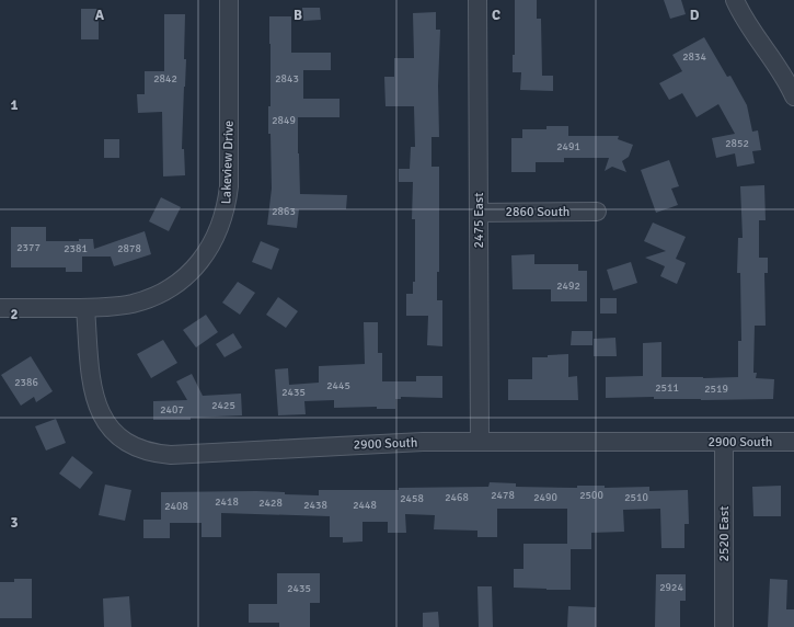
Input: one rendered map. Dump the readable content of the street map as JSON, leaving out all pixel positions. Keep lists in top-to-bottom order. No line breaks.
{"streets":{"street":["Lakeview Drive","2860 South","2475 East","2900 South","2520 East"]},"crossings":[["Lakeview Drive","2900 South"],["2860 South","2475 East"],["2475 East","2900 South"],["2900 South","2520 East"]],"house_numbers":["2834","2842","2843","2849","2852","2491","2863","2377","2381","2878","2492","2386","2445","2511","2519","2435","2425","2407","2478","2500","2468","2490","2510","2458","2418","2428","2438","2448","2408","2924","2435"],"grid":{"columns":["A","B","C","D"],"rows":["1","2","3"]}}
